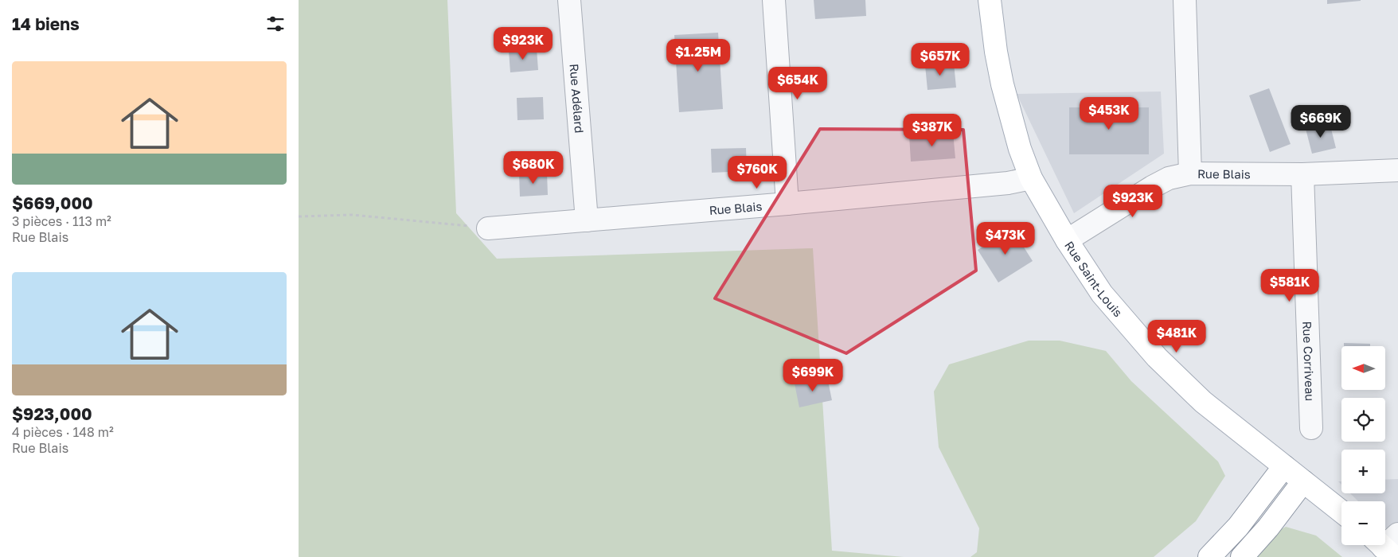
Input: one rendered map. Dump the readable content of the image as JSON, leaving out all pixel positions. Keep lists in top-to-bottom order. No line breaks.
{"streets":{"main road":["Rue Saint-Louis"],"street":["Rue Adélard","Rue Blais","Rue Corriveau"]},"crossings":[["Rue Adélard","Rue Blais"],["Rue Blais","Rue Saint-Louis"],["Rue Blais","Rue Corriveau"]],"north":"left","page":{"heading":"14 biens","price":["$923K","$1.25M","$657K","$654K","$453K","$669K","$387K","$680K","$760K","$923K","$473K","$581K","$481K","$699K"],"list":[{"name":"$669,000","note":"3 pièces · 113 m² · Rue Blais"},{"name":"$923,000","note":"4 pièces · 148 m² · Rue Blais"}],"map_buttons":["+","−"]}}
